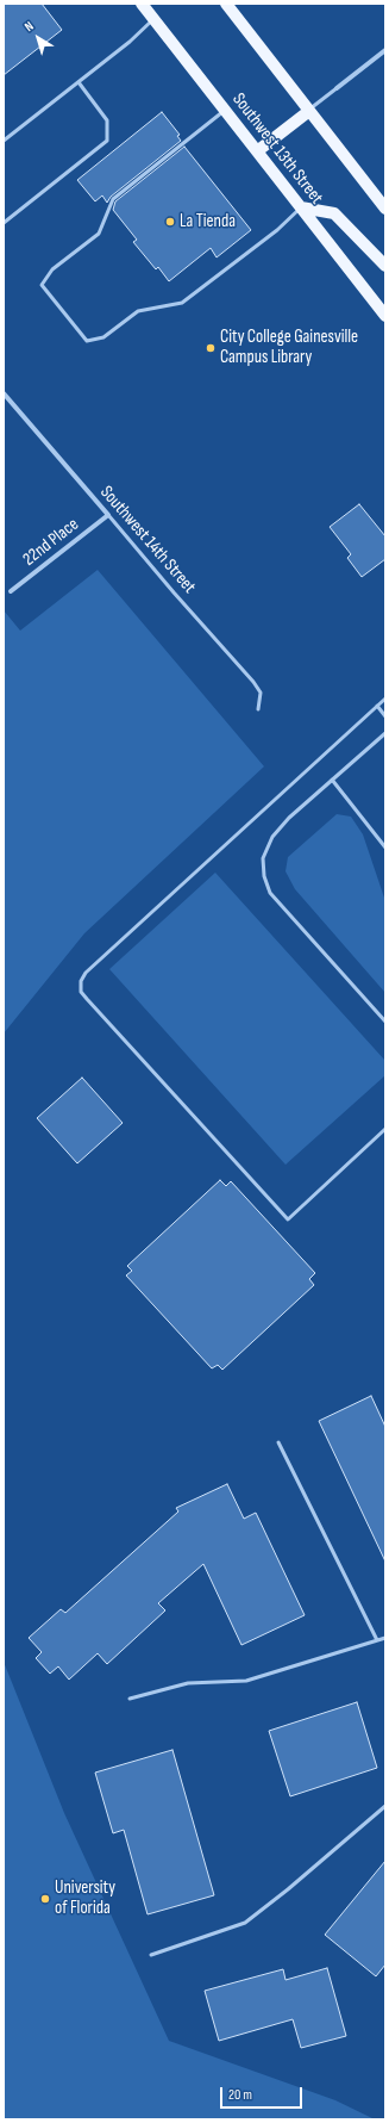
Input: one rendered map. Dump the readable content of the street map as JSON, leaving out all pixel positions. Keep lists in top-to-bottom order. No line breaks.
{"streets":{"main road":["Southwest 13th Street"],"street":["Southwest 14th Street","22nd Place"]},"crossings":[["Southwest 14th Street","22nd Place"]],"places":["La Tienda","City College Gainesville Campus Library","University of Florida"],"scale_bar":"20 m","north":"top left"}
